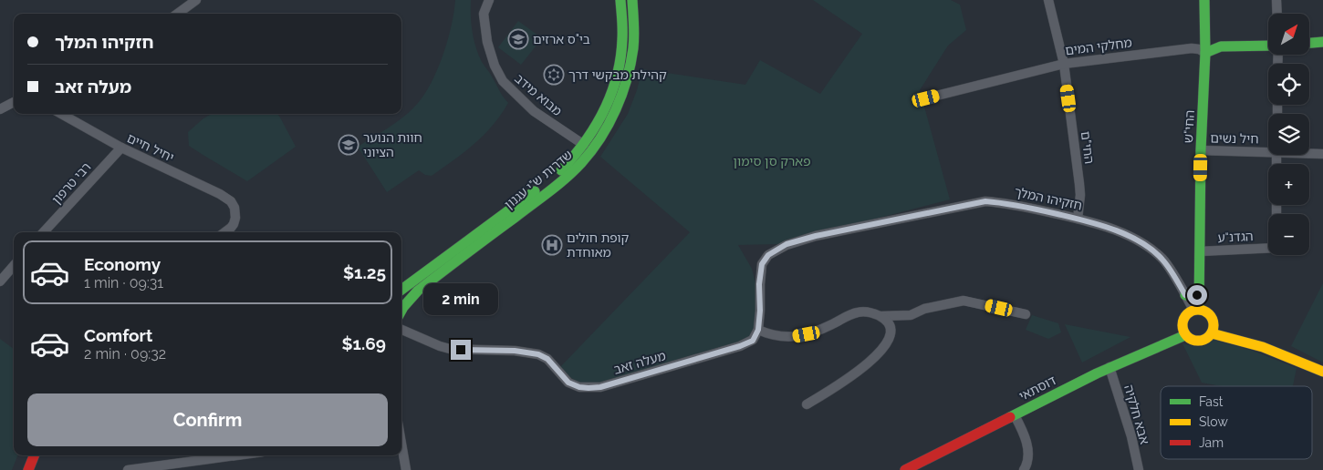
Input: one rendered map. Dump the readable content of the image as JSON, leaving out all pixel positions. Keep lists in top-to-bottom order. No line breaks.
{"streets":{"street":["מחלקי המים","מבוא מידב","החי\"ש","חיל נשים","יחיל חיים","החי\"ם","שדרות ש\"י עגנון","רבי טרפון","חזקיהו המלך","הגדנ\"ע","מעלה זאב","דוסתאי","אבא חלקיה"]},"crossings":[["מחלקי המים","החי\"ש"],["מחלקי המים","החי\"ם"],["מבוא מידב","שדרות ש\"י עגנון"],["החי\"ש","חיל נשים"],["החי\"ש","חזקיהו המלך"],["החי\"ש","הגדנ\"ע"],["החי\"ש","דוסתאי"],["יחיל חיים","רבי טרפון"],["החי\"ם","חזקיהו המלך"],["חזקיהו המלך","מעלה זאב"],["חזקיהו המלך","דוסתאי"],["דוסתאי","אבא חלקיה"]],"parks":["פארק סן סימון"],"places":{"school or university":["בי\"ס ארזים","חוות הנוער הציוני"],"synagogue":["קהילת מבקשי דרך"],"hospital":["קופת חולים מאוחדת"]},"legend":["Fast","Slow","Jam"],"north":"top right","page":{"map_buttons":["+","−"],"banner":["חזקיהו המלך","מעלה זאב"],"list":[{"name":"Economy","note":"1 min · 09:31","value":"$1.25"},{"name":"Comfort","note":"2 min · 09:32","value":"$1.69"}],"bubble":"2 min","buttons":"Confirm"}}
